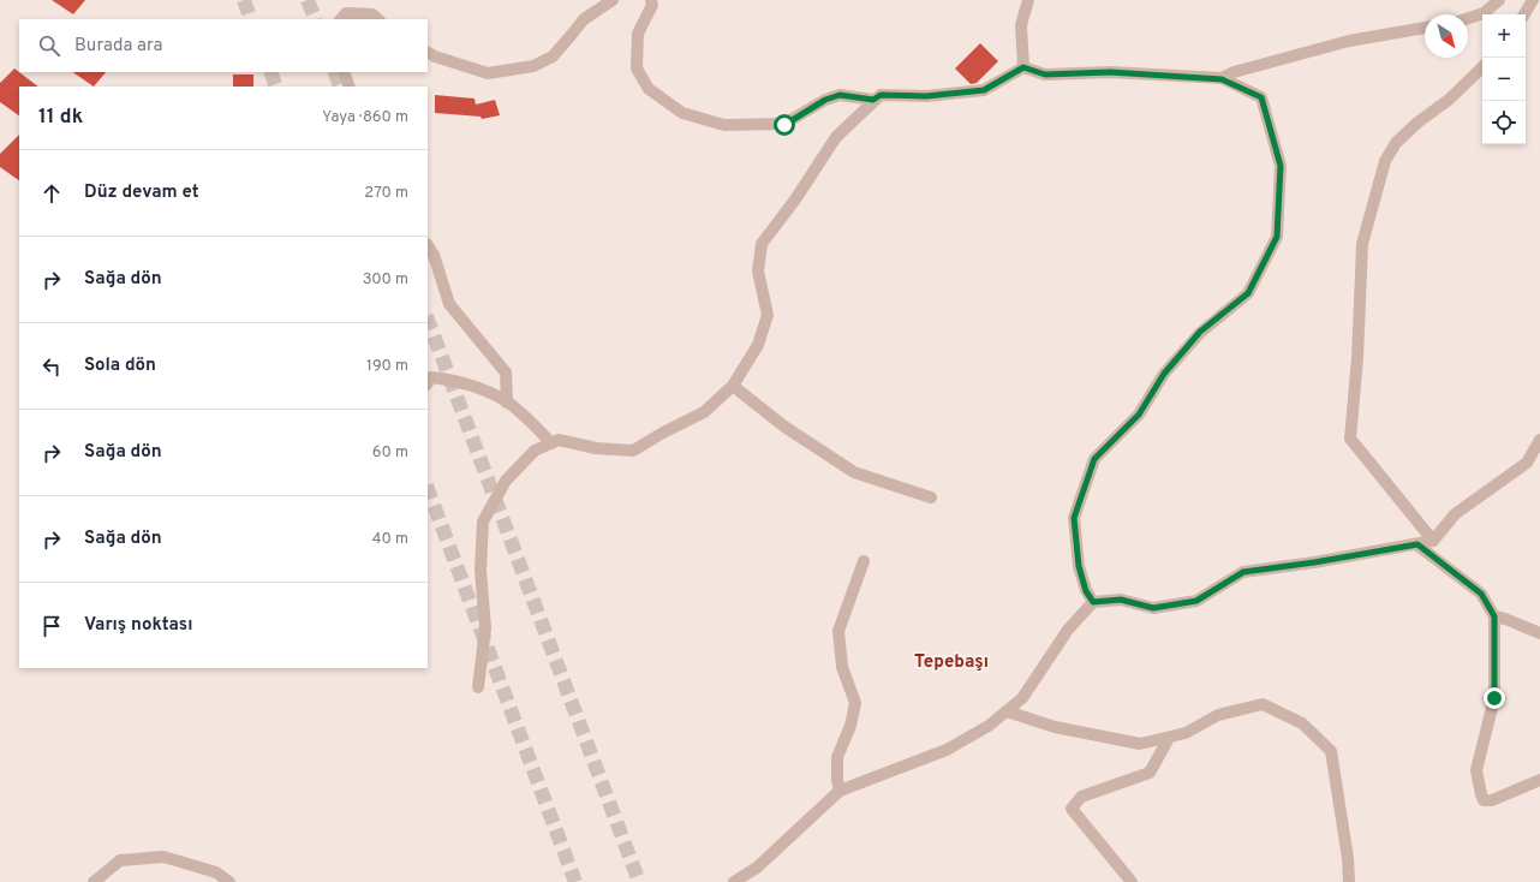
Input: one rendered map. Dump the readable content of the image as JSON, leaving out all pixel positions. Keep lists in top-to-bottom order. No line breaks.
{"districts":["Tepebaşı"],"north":"bottom right","page":{"map_buttons":["+","−"],"search":"Burada ara","heading":["11 dk","Yaya · 860 m"],"list":[["Düz devam et","270 m"],["Sağa dön","300 m"],["Sola dön","190 m"],["Sağa dön","60 m"],["Sağa dön","40 m"],"Varış noktası"]}}
